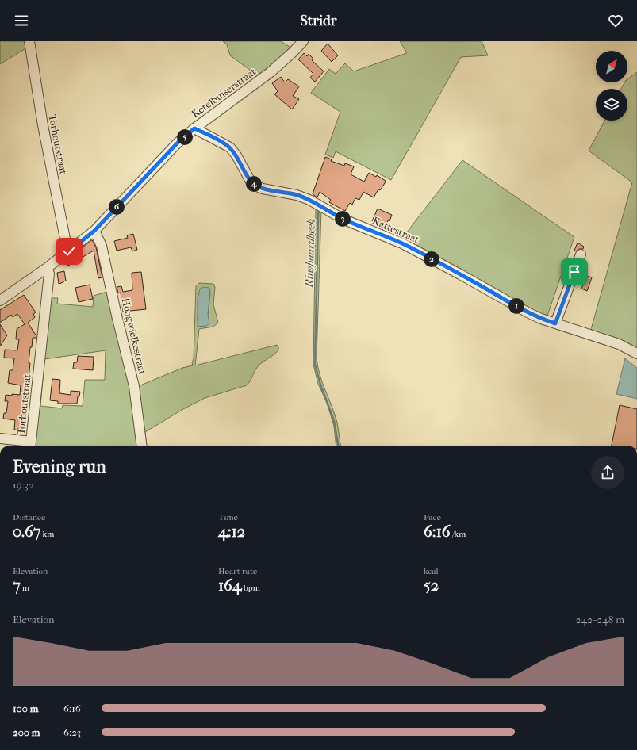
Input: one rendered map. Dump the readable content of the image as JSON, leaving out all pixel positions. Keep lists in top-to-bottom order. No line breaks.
{"streets":{"street":["Ketelbuiserstraat","Torhoutstraat","Kattestraat","Hoogwielkestraat"]},"crossings":[["Ketelbuiserstraat","Torhoutstraat"],["Ketelbuiserstraat","Kattestraat"],["Ketelbuiserstraat","Hoogwielkestraat"]],"water":["Ringbaardbeek"],"north":"top right","page":{"header":"Stridr","pins":["5","4","6","3","2","1"],"heading":["Evening run","19:32"],"stats":[["Distance","0.67 km"],["Time","4:12"],["Pace","6:16 /km"],["Elevation","7 m"],["Heart rate","164 bpm"],["kcal","52"]],"chart":["Elevation","242–248 m"],"list":[{"name":"100 m","note":"6:16"},{"name":"200 m","note":"6:23"}]}}
